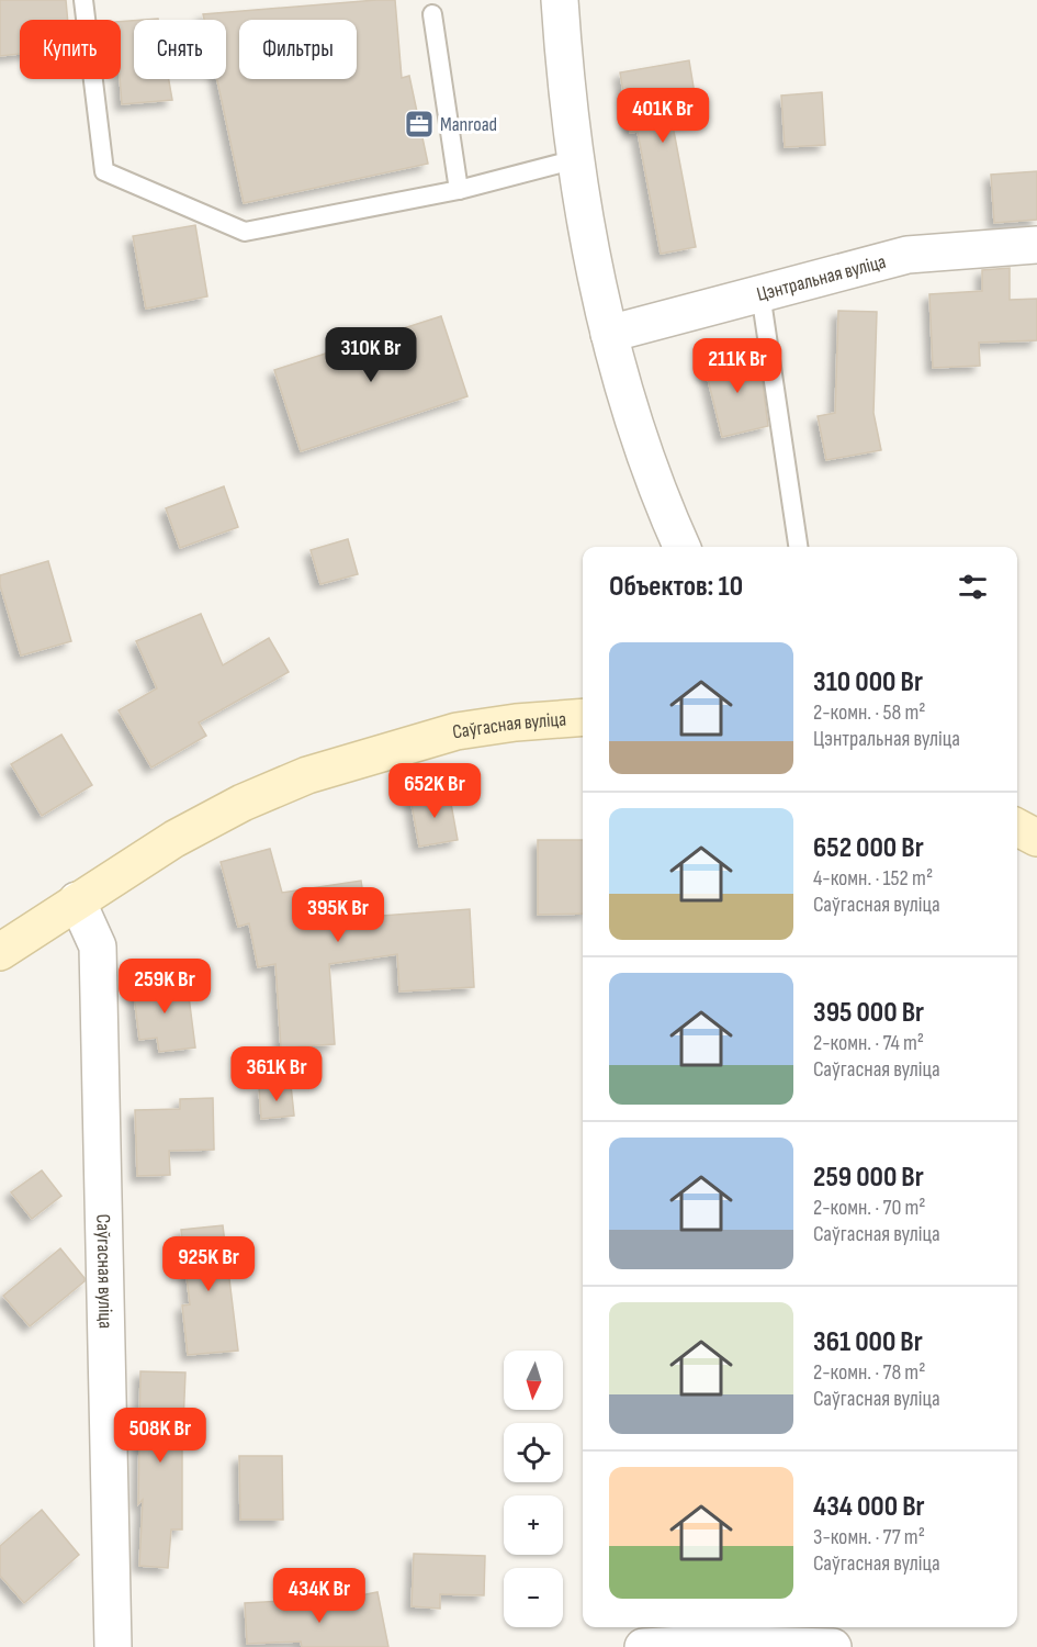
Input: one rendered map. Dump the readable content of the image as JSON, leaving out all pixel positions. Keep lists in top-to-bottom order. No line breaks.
{"streets":{"main road":["Саўгасная вуліца"],"street":["Цэнтральная вуліца"]},"places":{"office":["Manroad"]},"north":"bottom","page":{"chip":["Купить","Снять","Фильтры"],"price":["401K Br","310K Br","211K Br","652K Br","395K Br","259K Br","361K Br","925K Br","508K Br","434K Br"],"heading":"Объектов: 10","list":[{"name":"310 000 Br","note":"2-комн. · 58 m² · Цэнтральная вуліца"},{"name":"652 000 Br","note":"4-комн. · 152 m² · Саўгасная вуліца"},{"name":"395 000 Br","note":"2-комн. · 74 m² · Саўгасная вуліца"},{"name":"259 000 Br","note":"2-комн. · 70 m² · Саўгасная вуліца"},{"name":"361 000 Br","note":"2-комн. · 78 m² · Саўгасная вуліца"},{"name":"434 000 Br","note":"3-комн. · 77 m² · Саўгасная вуліца"}],"map_buttons":["+","−"]}}
